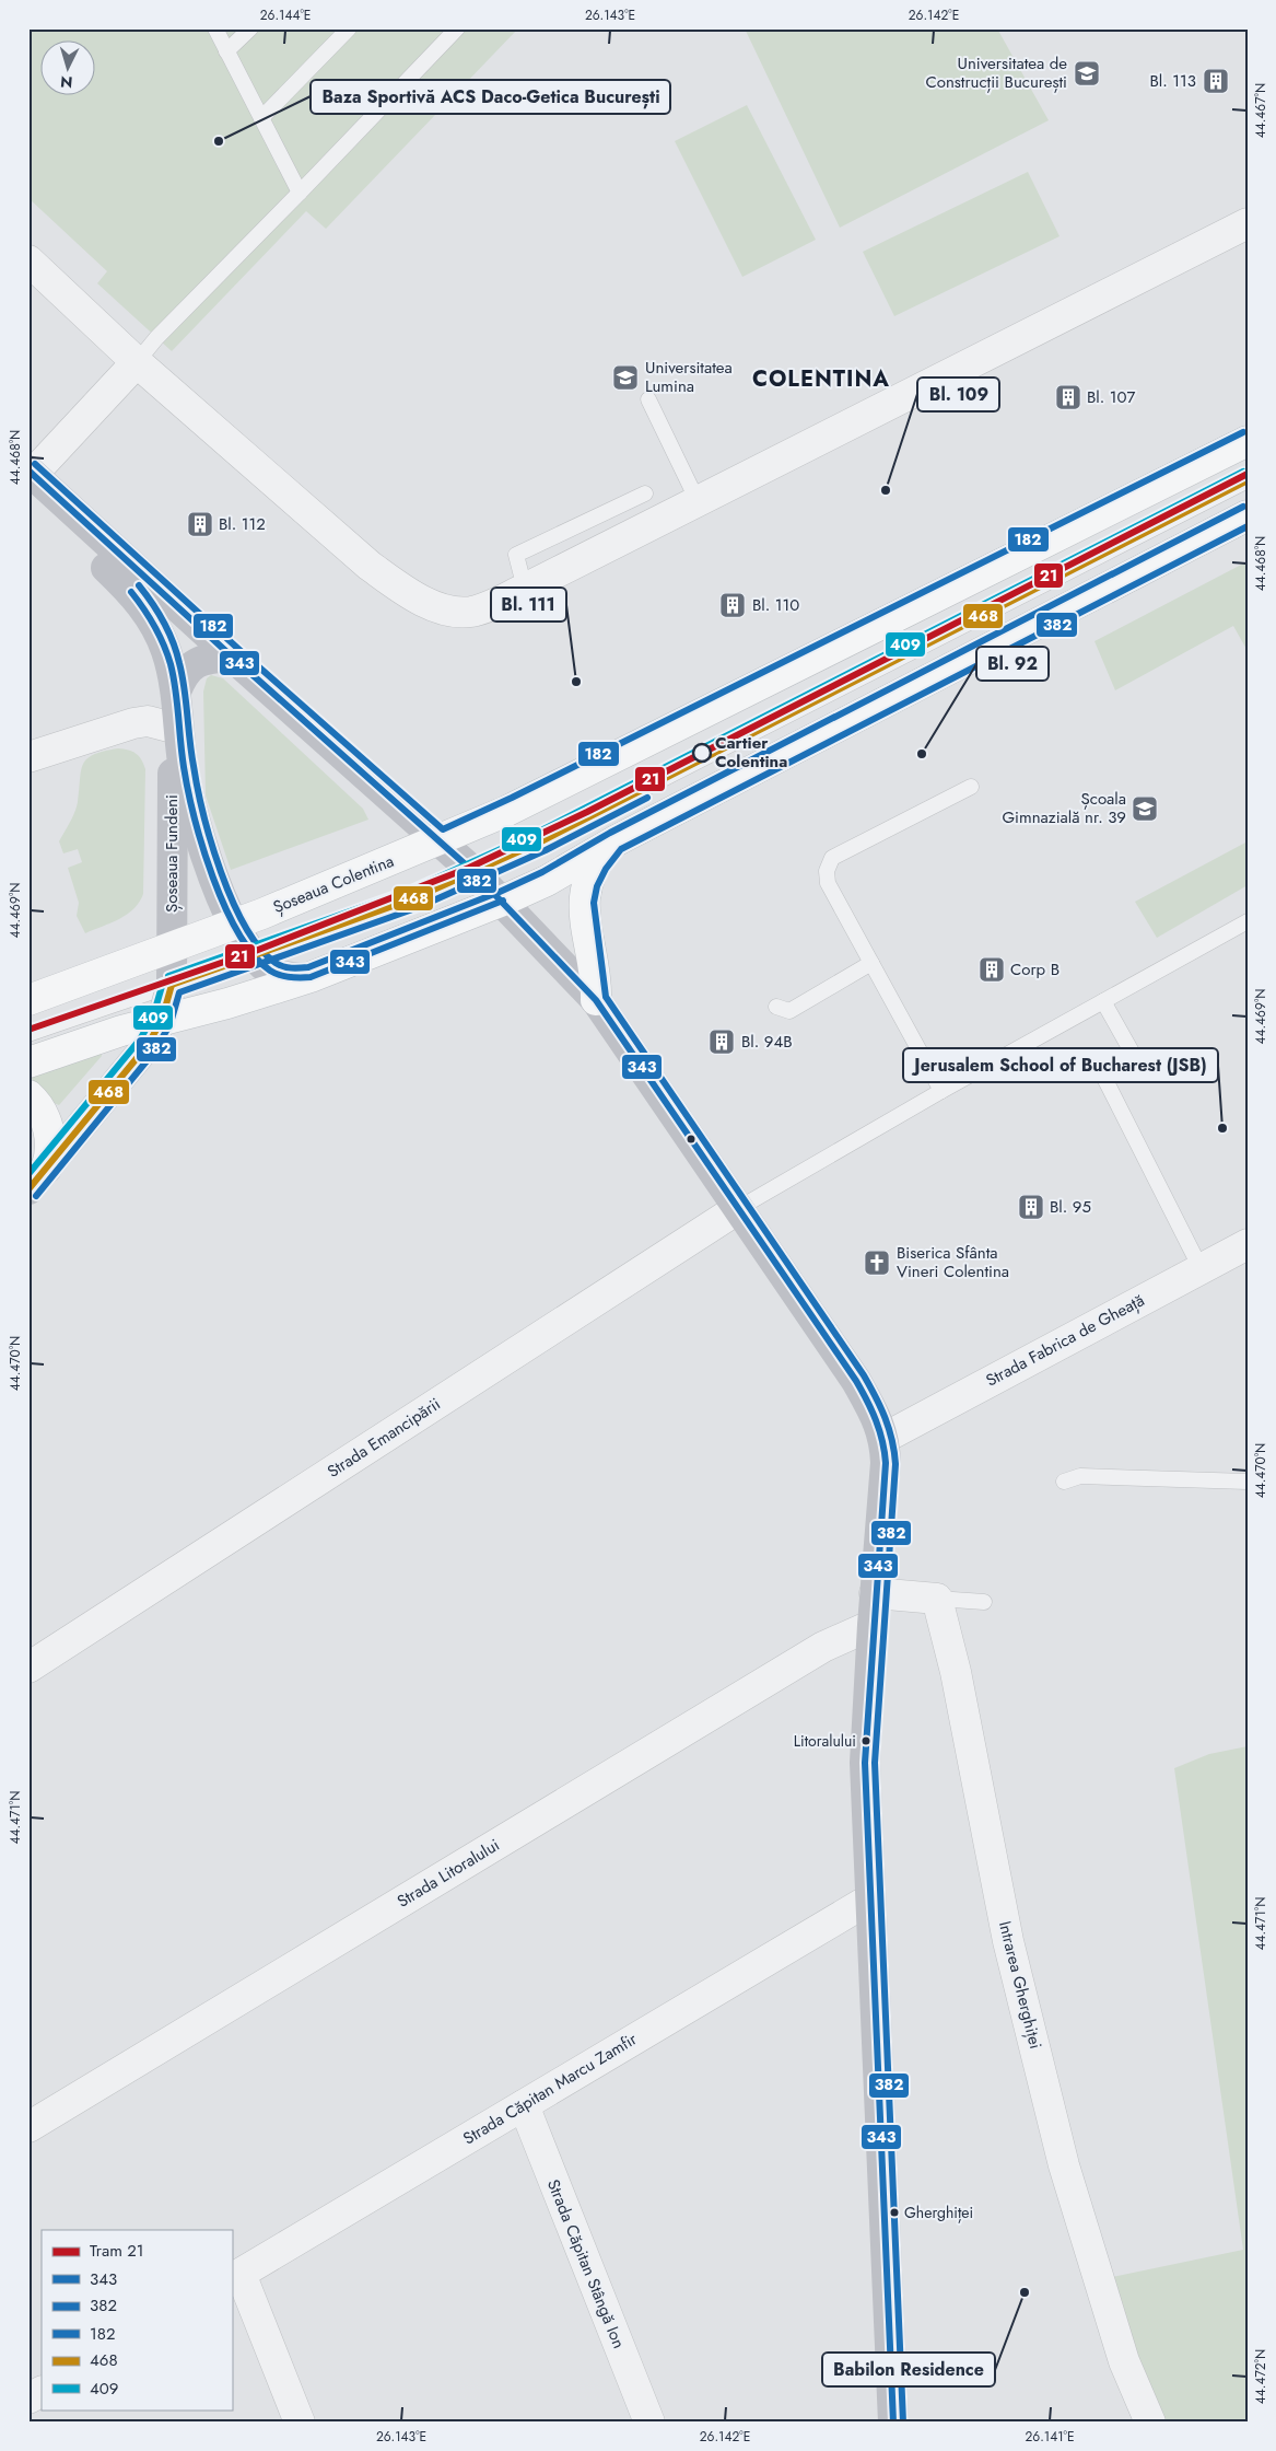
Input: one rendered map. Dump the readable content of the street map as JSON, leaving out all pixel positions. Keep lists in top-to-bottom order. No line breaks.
{"streets":{"main road":["Șoseaua Fundeni","Șoseaua Colentina"],"street":["Strada Fabrica de Gheață","Strada Emancipării","Strada Litoralului","Intrarea Gherghiței","Strada Căpitan Marcu Zamfir","Strada Căpitan Stângă Ion"]},"crossings":[["Șoseaua Fundeni","Șoseaua Colentina"],["Strada Căpitan Marcu Zamfir","Strada Căpitan Stângă Ion"]],"districts":["COLENTINA"],"places":{"school or university":["Universitatea de Construcții București","Universitatea Lumina","Școala Gimnazială nr. 39"],"building":["Bl. 113","Bl. 107","Bl. 112","Bl. 110","Corp B","Bl. 94B","Bl. 95"],"other":["Baza Sportivă ACS Daco-Getica București","Bl. 109","Bl. 111","Cartier Colentina","Bl. 92","Jerusalem School of Bucharest (JSB)","Litoralului","Gherghiței","Babilon Residence"],"church":["Biserica Sfânta Vineri Colentina"]},"lines":["transit line 182","transit line 343","transit line 409","tram line 21","transit line 468","transit line 382"],"legend":["Tram 21","343","382","182","468","409"],"north":"bottom","coordinates":["26.144°E","26.143°E","26.142°E","44.467°N","44.468°N","44.469°N","44.470°N","44.471°N","44.472°N","26.141°E"]}
